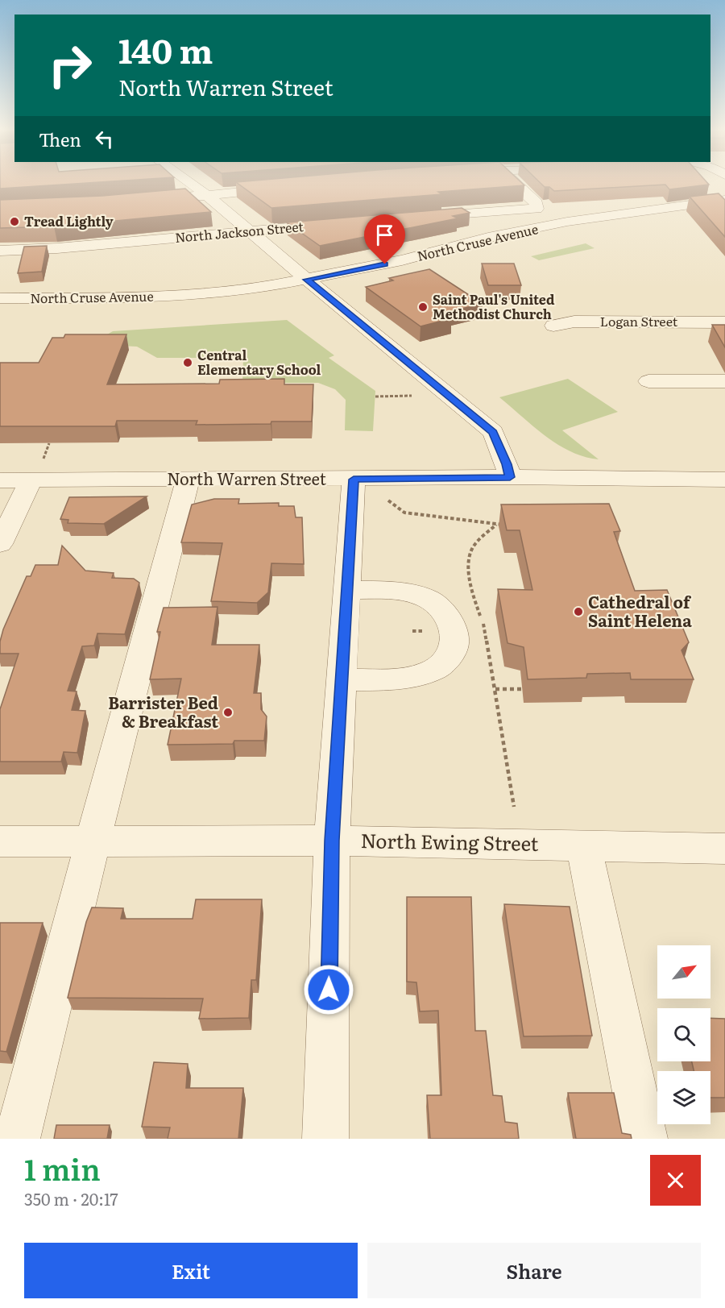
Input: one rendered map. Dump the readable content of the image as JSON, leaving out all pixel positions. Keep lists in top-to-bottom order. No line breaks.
{"streets":{"street":["North Jackson Street","North Cruse Avenue","Logan Street","North Warren Street","North Ewing Street"]},"places":["Tread Lightly","Saint Paul's United Methodist Church","Central Elementary School","Cathedral of Saint Helena","Barrister Bed & Breakfast"],"north":"top right","page":{"turn":["140 m","North Warren Street"],"then":"Then","heading":["1 min","350 m · 20:17"],"buttons":["Exit","Share"]}}
